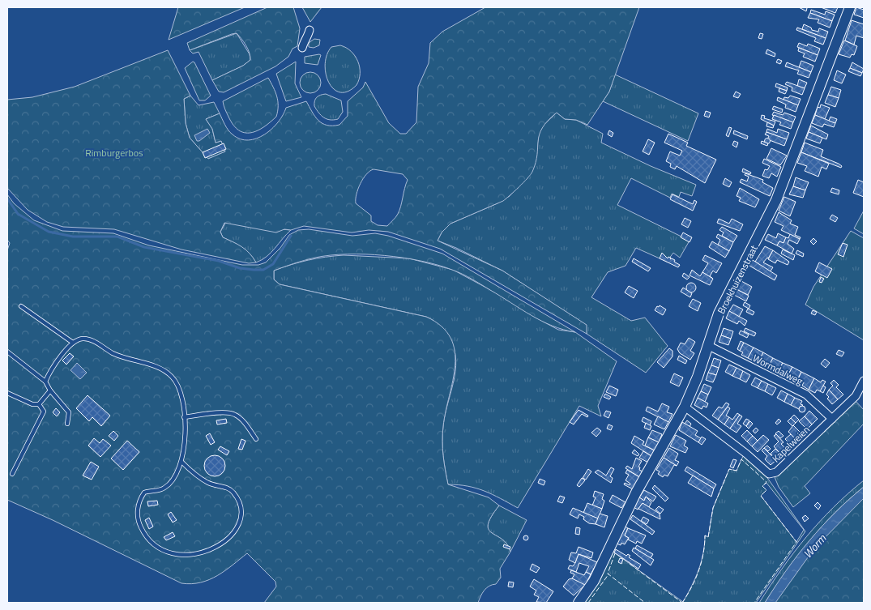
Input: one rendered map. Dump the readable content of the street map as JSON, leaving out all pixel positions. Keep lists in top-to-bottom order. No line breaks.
{"streets":{"street":["Broekhuizenstraat","Wormdalweg","Kapelweien"]},"crossings":[["Broekhuizenstraat","Wormdalweg"],["Broekhuizenstraat","Kapelweien"],["Wormdalweg","Kapelweien"]],"water":["Worm"],"parks":["Rimburgerbos"]}
